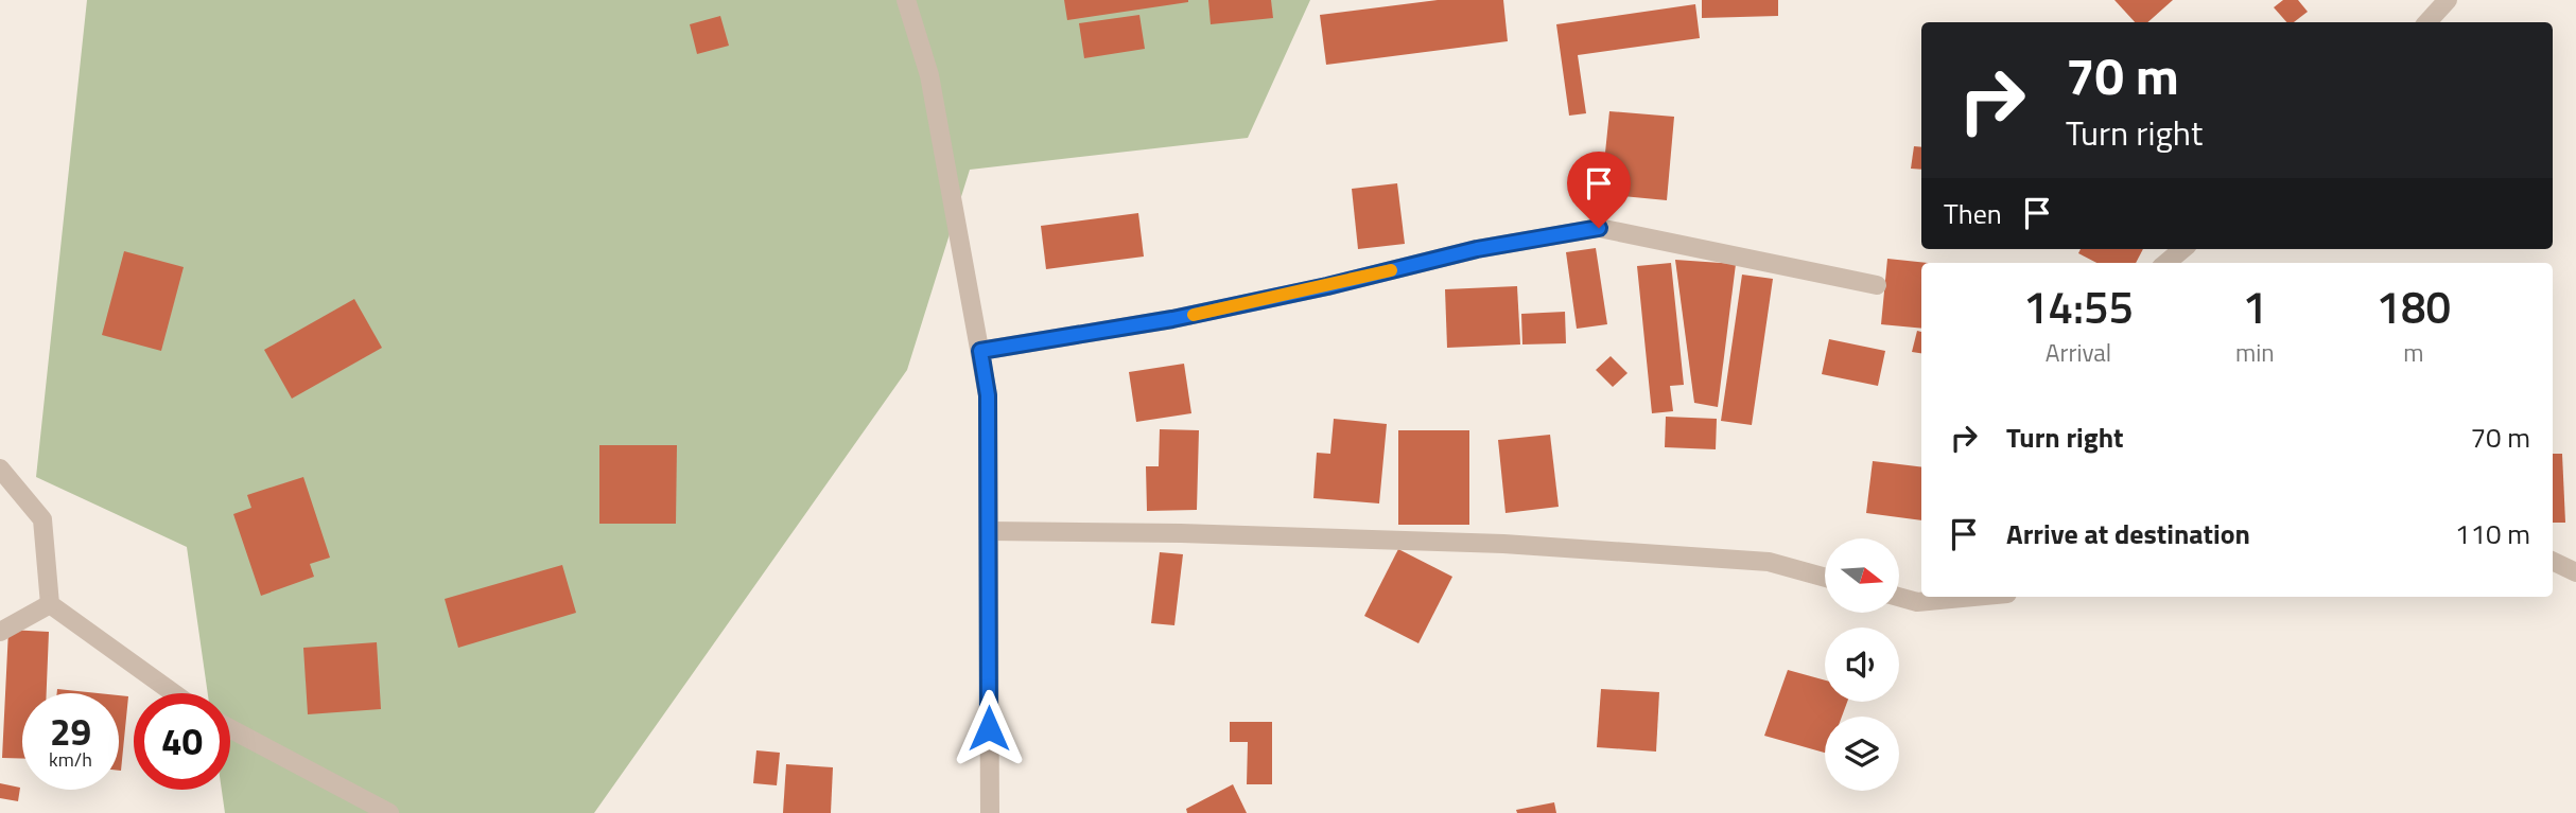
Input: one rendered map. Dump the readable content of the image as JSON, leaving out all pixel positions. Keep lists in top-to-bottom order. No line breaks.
{"north":"right","page":{"turn":["70 m","Turn right"],"then":"Then","eta":["14:55","Arrival","1","min","180","m"],"list":[{"name":"Turn right","value":"70 m"},{"name":"Arrive at destination","value":"110 m"}],"speed":"29 km/h","limit":"40"}}
